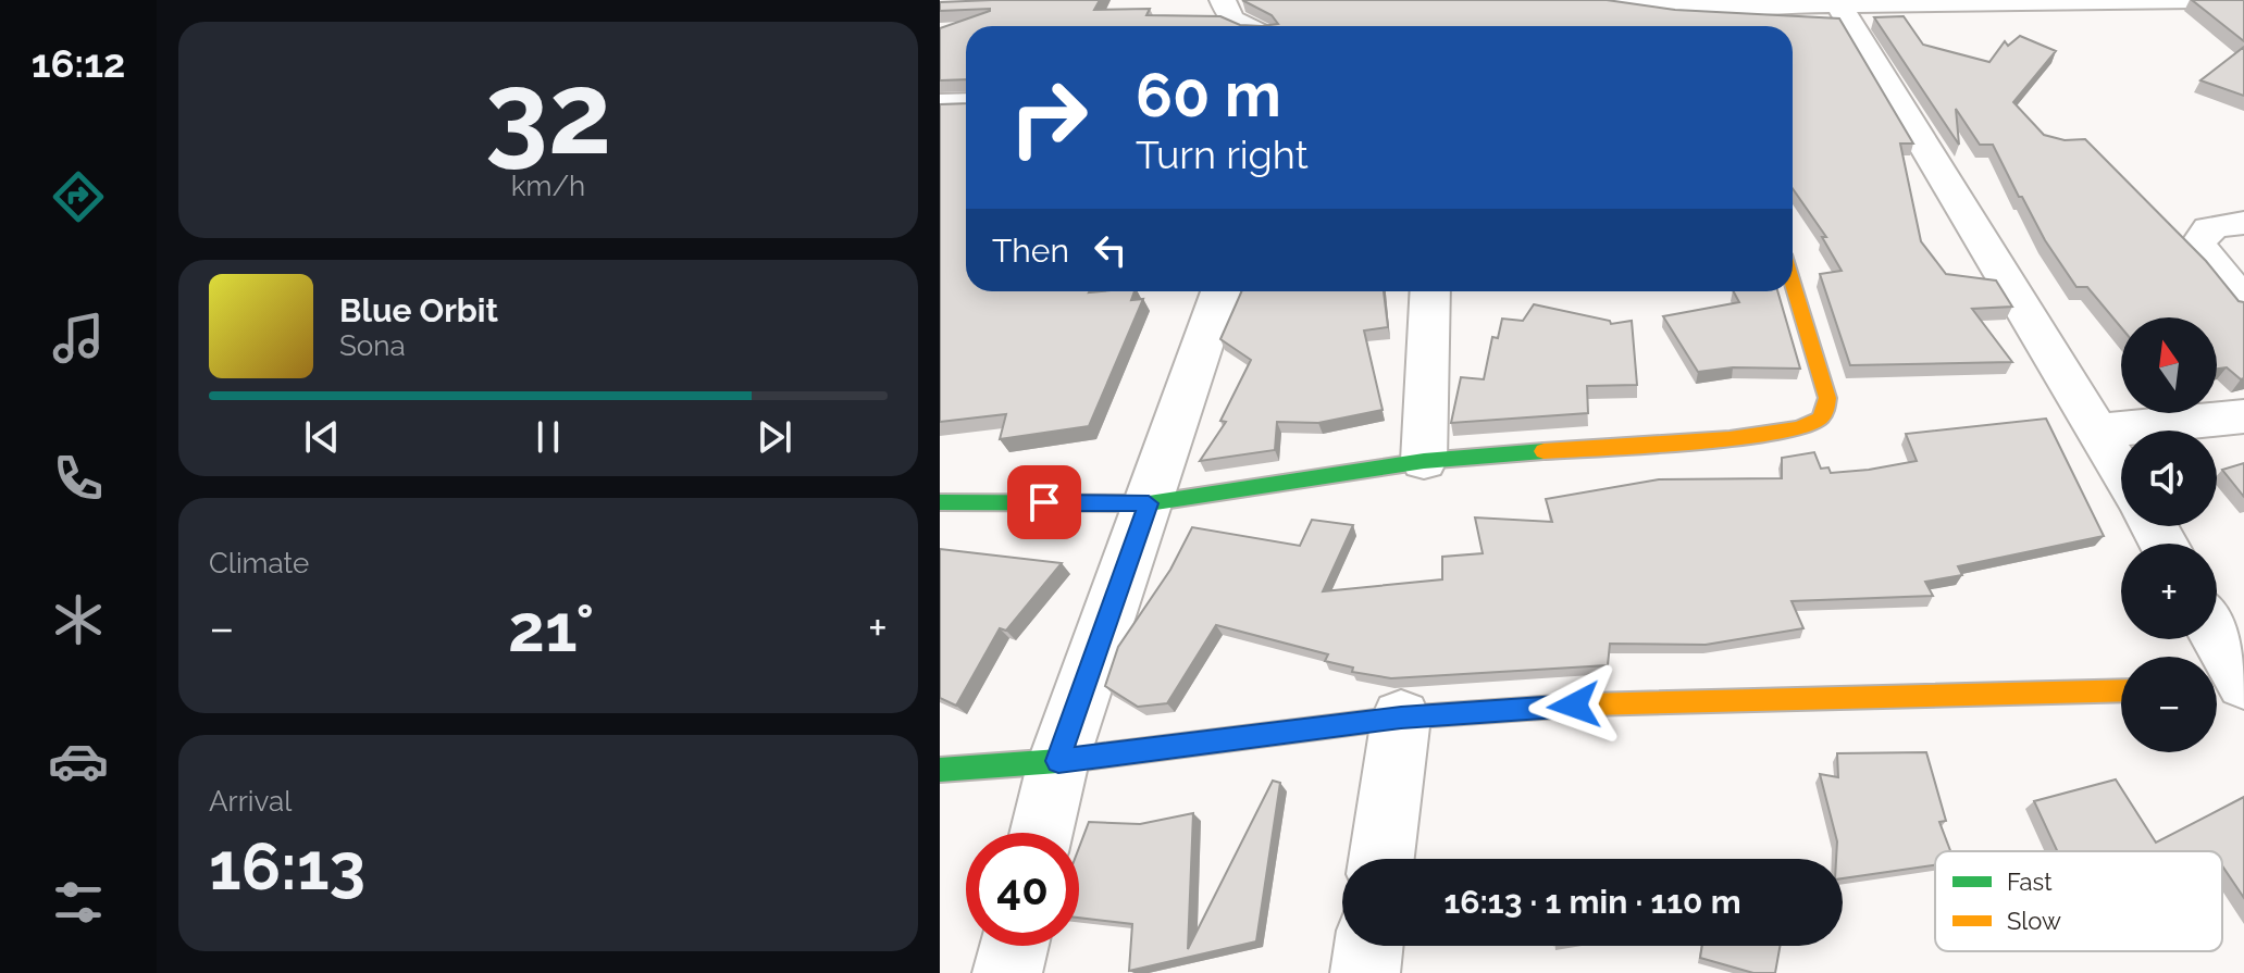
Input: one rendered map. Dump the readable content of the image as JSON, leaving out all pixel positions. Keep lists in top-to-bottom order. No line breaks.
{"legend":["Fast","Slow"],"north":"top","page":{"tabs":"16:12","tile":[["32","km/h"],"Climate",["Arrival","16:13"]],"turn":["60 m","Turn right"],"then":"Then","song":["Blue Orbit","Sona"],"map_buttons":["+","−"],"heat":["−","21°","+"],"limit":"40","trip":"16:13 · 1 min · 110 m"}}
